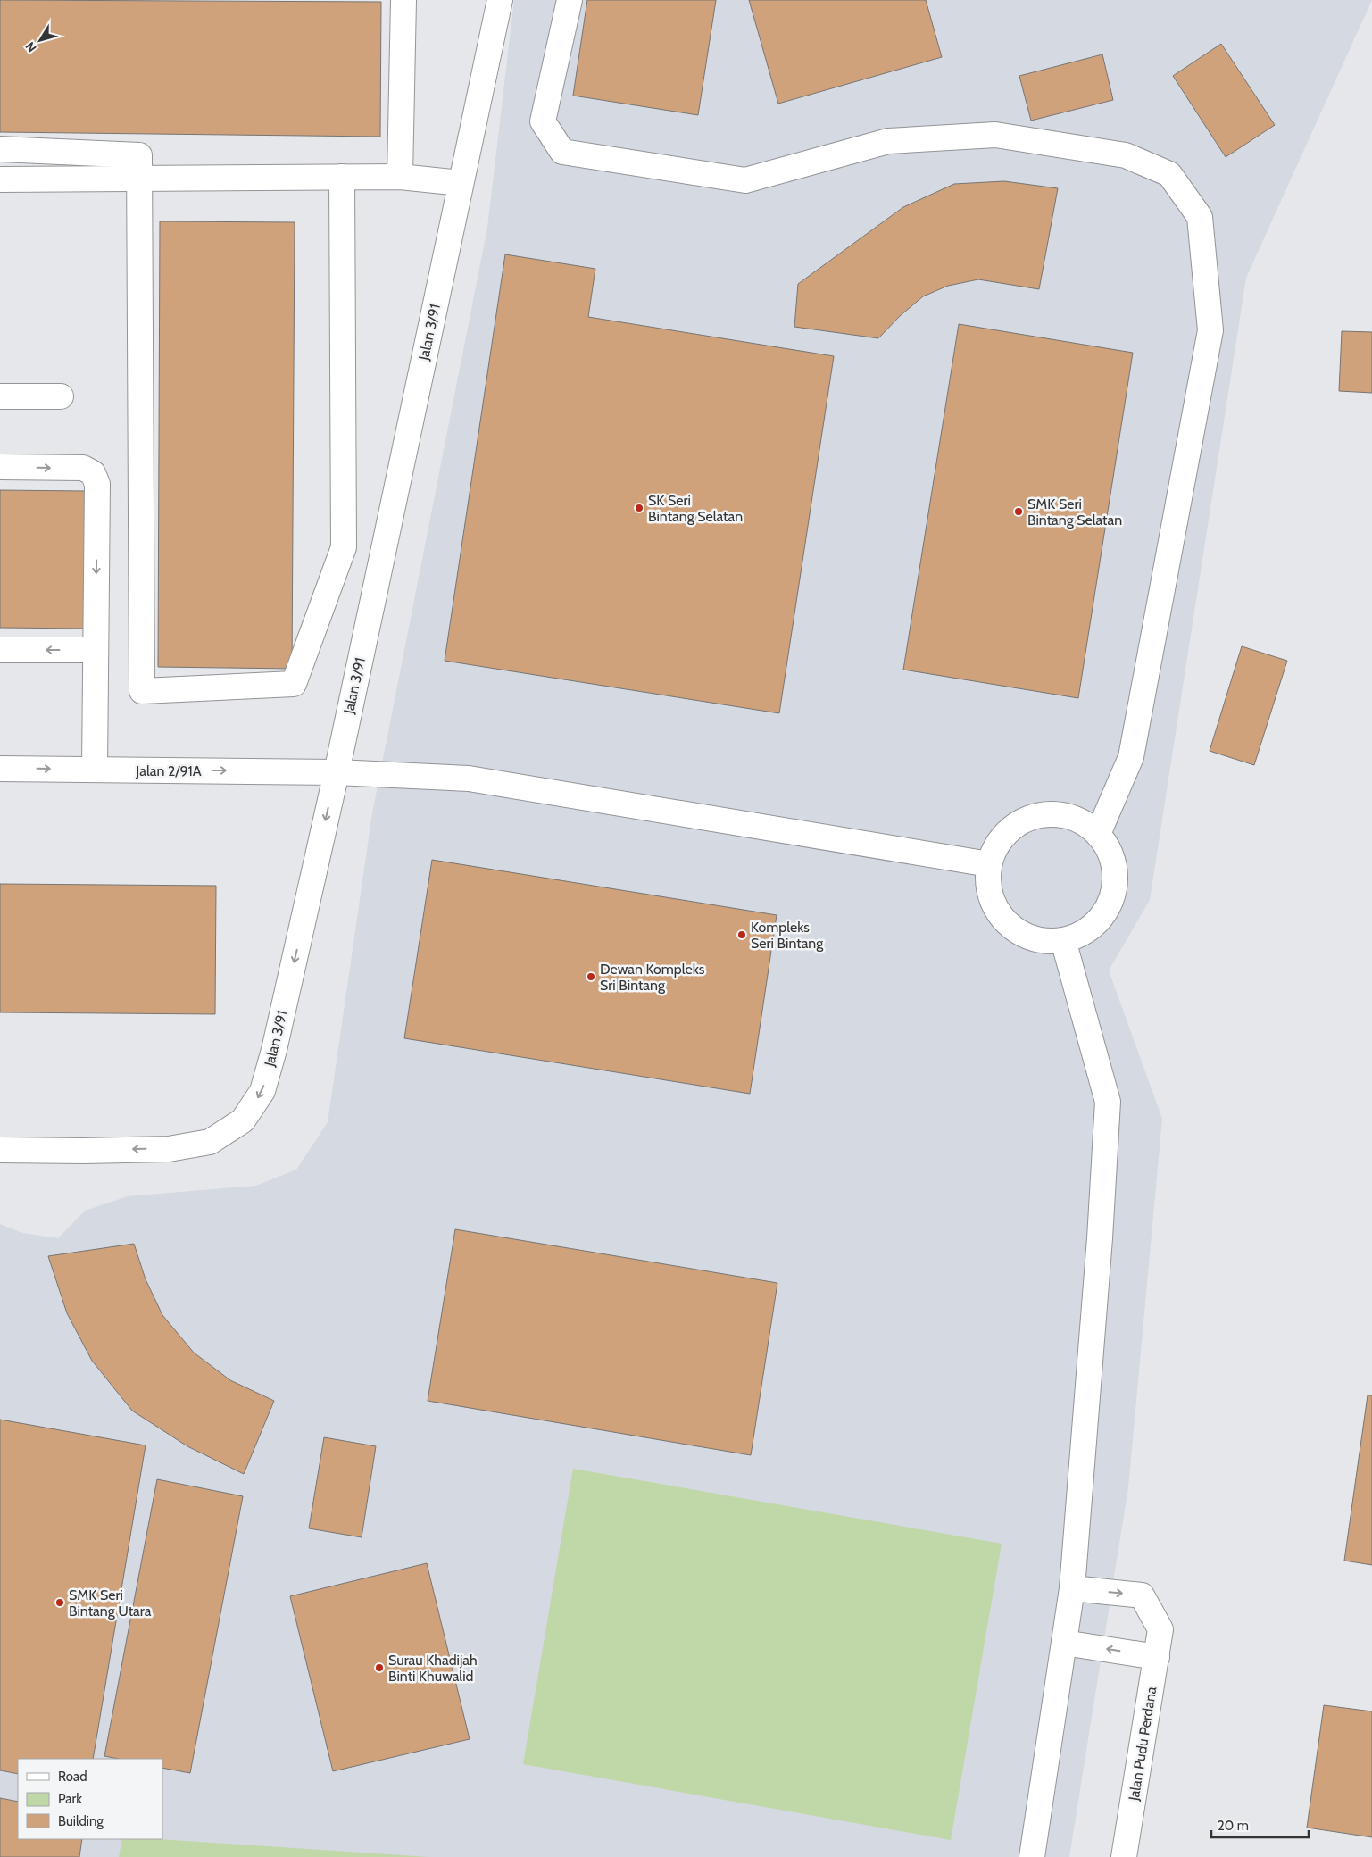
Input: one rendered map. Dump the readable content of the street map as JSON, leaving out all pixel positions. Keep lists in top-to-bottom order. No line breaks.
{"streets":{"street":["Jalan 3/91","Jalan 2/91A","Jalan Pudu Perdana"]},"crossings":[["Jalan 3/91","Jalan 2/91A"]],"one_way":["Jalan 3/91"],"places":["SK Seri Bintang Selatan","SMK Seri Bintang Selatan","Kompleks Seri Bintang","Dewan Kompleks Sri Bintang","SMK Seri Bintang Utara","Surau Khadijah Binti Khuwalid"],"legend":["Road","Park","Building"],"scale_bar":"20 m","north":"bottom left"}
